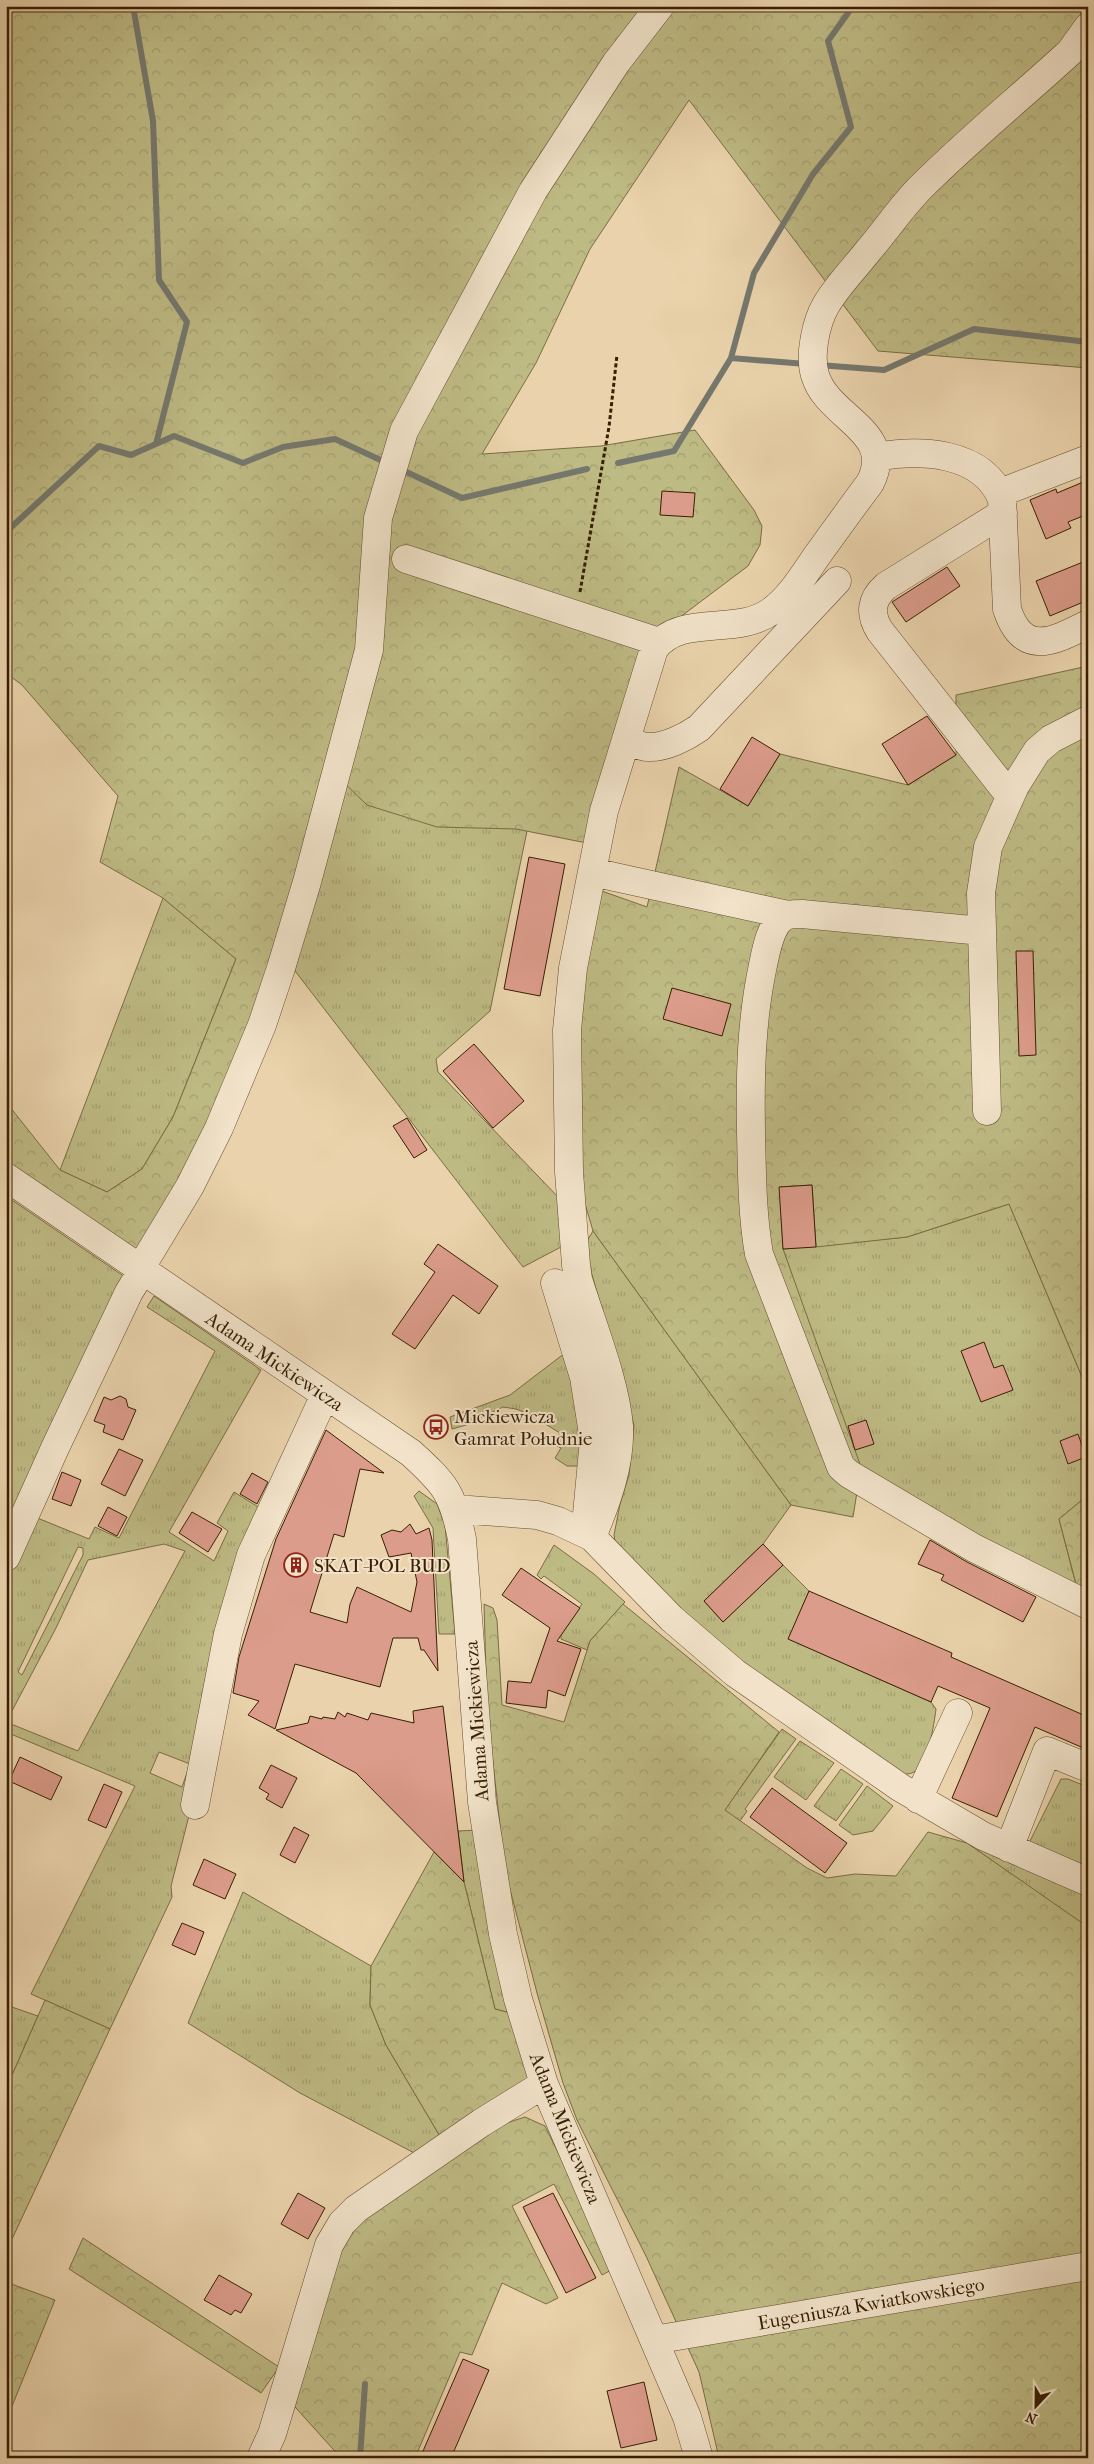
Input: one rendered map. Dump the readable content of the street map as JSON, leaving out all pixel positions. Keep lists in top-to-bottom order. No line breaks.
{"streets":{"street":["Adama Mickiewicza","Eugeniusza Kwiatkowskiego"]},"crossings":[["Adama Mickiewicza","Eugeniusza Kwiatkowskiego"]],"places":{"bus stop":["Mickiewicza Gamrat Południe"],"building":["SKAT-POL BUD"]},"north":"bottom"}
